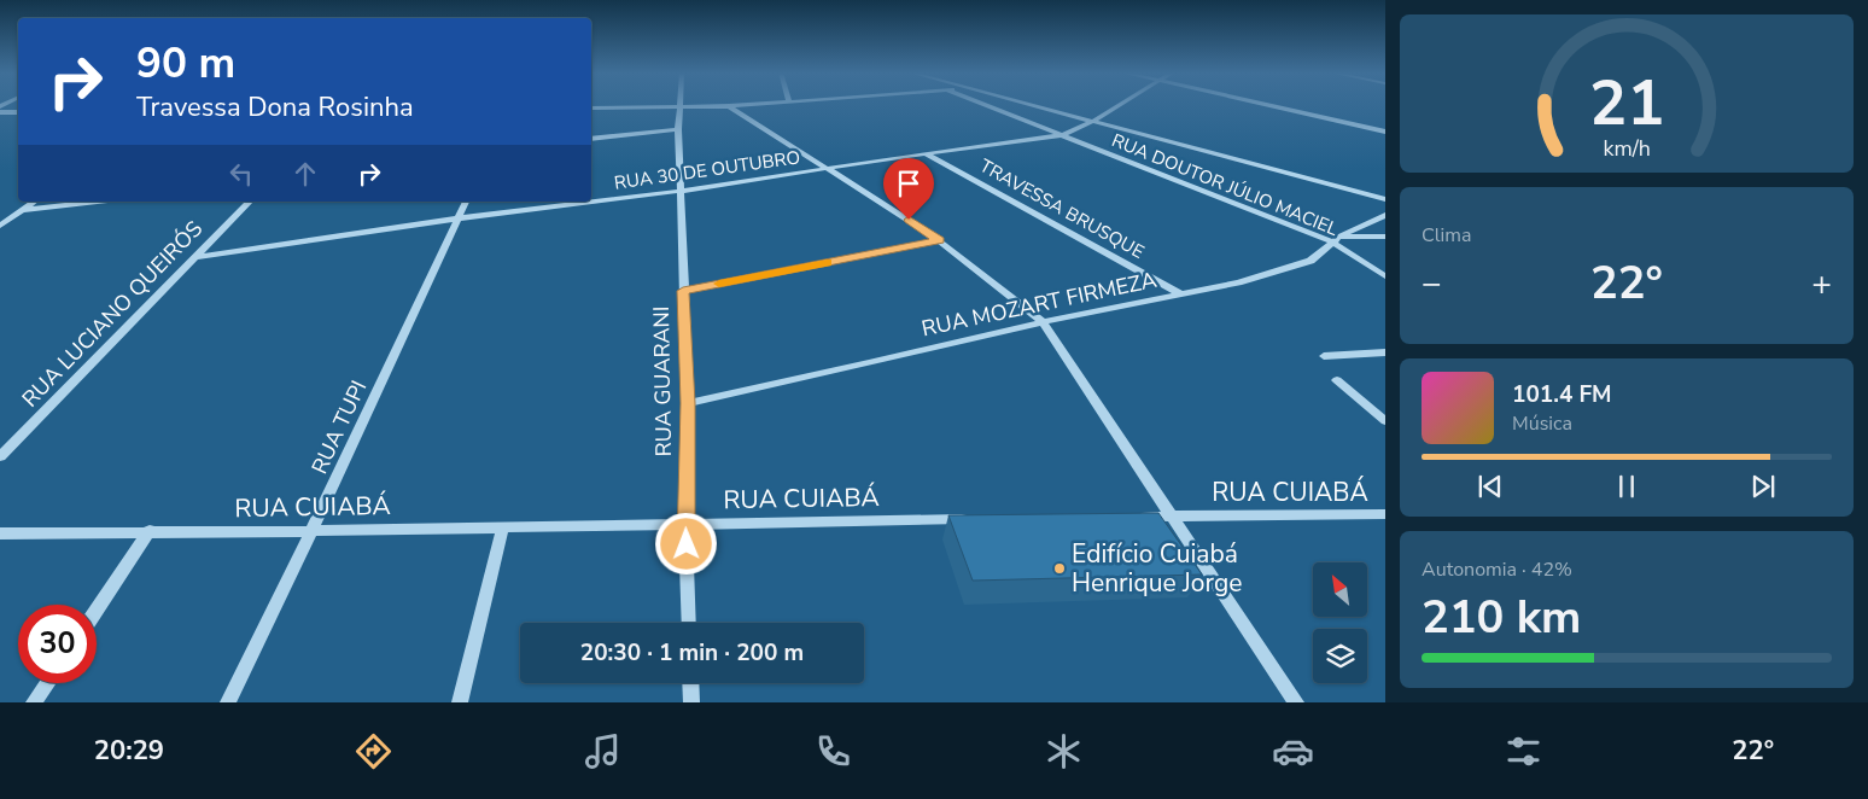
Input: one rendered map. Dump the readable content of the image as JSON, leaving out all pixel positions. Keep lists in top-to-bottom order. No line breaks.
{"streets":{"street":["RUA 30 DE OUTUBRO","RUA DOUTOR JÚLIO MACIEL","TRAVESSA BRUSQUE","RUA MOZART FIRMEZA","RUA LUCIANO QUEIRÓS","RUA GUARANI","RUA TUPI","RUA CUIABÁ"]},"crossings":[["RUA 30 DE OUTUBRO","RUA DOUTOR JÚLIO MACIEL"],["RUA 30 DE OUTUBRO","TRAVESSA BRUSQUE"],["RUA 30 DE OUTUBRO","RUA LUCIANO QUEIRÓS"],["RUA 30 DE OUTUBRO","RUA GUARANI"],["RUA 30 DE OUTUBRO","RUA TUPI"],["RUA DOUTOR JÚLIO MACIEL","RUA MOZART FIRMEZA"],["TRAVESSA BRUSQUE","RUA MOZART FIRMEZA"],["RUA MOZART FIRMEZA","RUA GUARANI"],["RUA GUARANI","RUA CUIABÁ"],["RUA TUPI","RUA CUIABÁ"]],"places":["Edifício Cuiabá Henrique Jorge"],"north":"top left","page":{"turn":["90 m","Travessa Dona Rosinha"],"tile":["Clima",["Autonomia · 42%","210 km"]],"heat":["−","22°","+"],"song":["101.4 FM","Música"],"limit":"30","trip":"20:30 · 1 min · 200 m","tabs":["20:29","22°"],"gauge":["21","km/h"]}}
